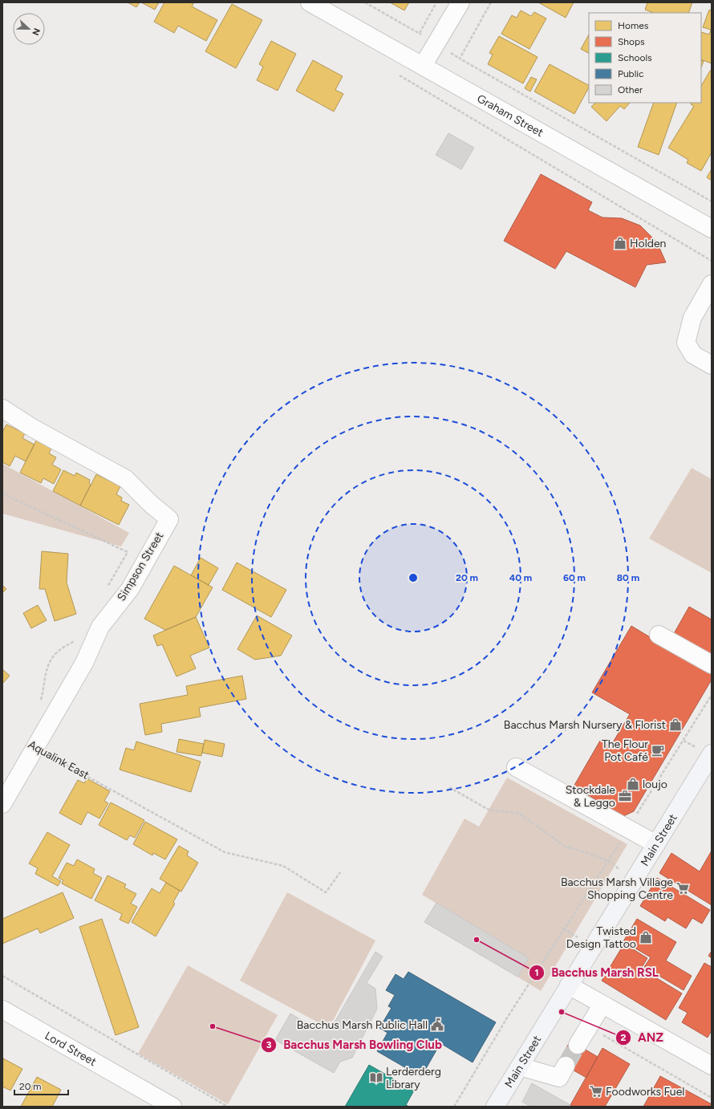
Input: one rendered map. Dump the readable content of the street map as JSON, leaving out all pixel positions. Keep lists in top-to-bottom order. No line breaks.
{"streets":{"main road":["Main Street"],"street":["Graham Street","Simpson Street","Lord Street"],"path":["Aqualink East"]},"crossings":[["Simpson Street","Aqualink East"]],"places":{"shop":["Holden","Bacchus Marsh Nursery & Florist","loujo","Twisted Design Tattoo"],"cafe":["The Flour Pot Café"],"office":["Stockdale & Leggo"],"supermarket":["Bacchus Marsh Village Shopping Centre","Foodworks Fuel"],"other":["Bacchus Marsh RSL","ANZ","Bacchus Marsh Bowling Club"],"public building":["Bacchus Marsh Public Hall"],"library":["Lerderderg Library"]},"legend":["Homes","Shops","Schools","Public","Other"],"scale_bar":"20 m","north":"right","rings":["20 m","40 m","60 m","80 m"]}
